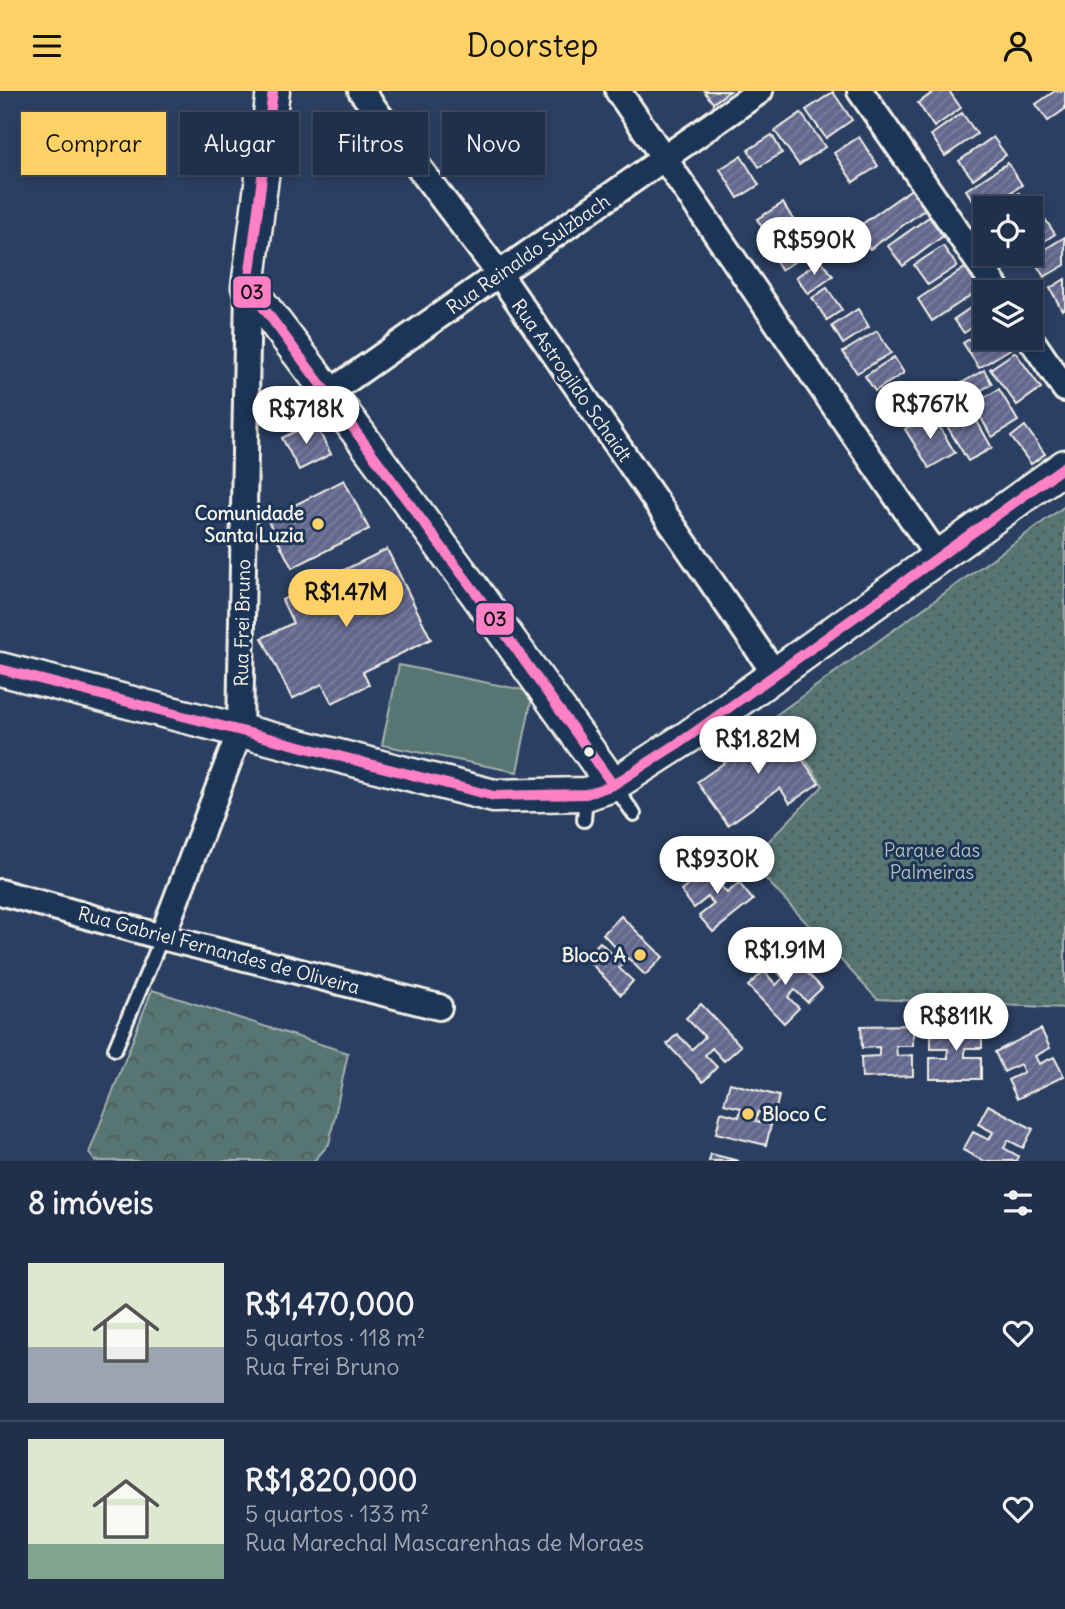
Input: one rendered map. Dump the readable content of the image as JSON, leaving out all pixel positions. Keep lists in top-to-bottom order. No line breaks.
{"streets":{"street":["Rua Reinaldo Sulzbach","Rua Astrogildo Schaidt","Rua Frei Bruno","Rua Gabriel Fernandes de Oliveira"]},"crossings":[["Rua Reinaldo Sulzbach","Rua Astrogildo Schaidt"],["Rua Frei Bruno","Rua Gabriel Fernandes de Oliveira"]],"parks":["Parque das Palmeiras"],"places":["Comunidade Santa Luzia","Bloco A","Bloco C"],"lines":["transit line 03"],"page":{"header":"Doorstep","chip":["Comprar","Alugar","Filtros","Novo"],"price":["R$590K","R$767K","R$718K","R$1.47M","R$1.82M","R$930K","R$1.91M","R$811K"],"heading":"8 imóveis","list":[{"name":"R$1,470,000","note":"5 quartos · 118 m² · Rua Frei Bruno"},{"name":"R$1,820,000","note":"5 quartos · 133 m² · Rua Marechal Mascarenhas de Moraes"}]}}
